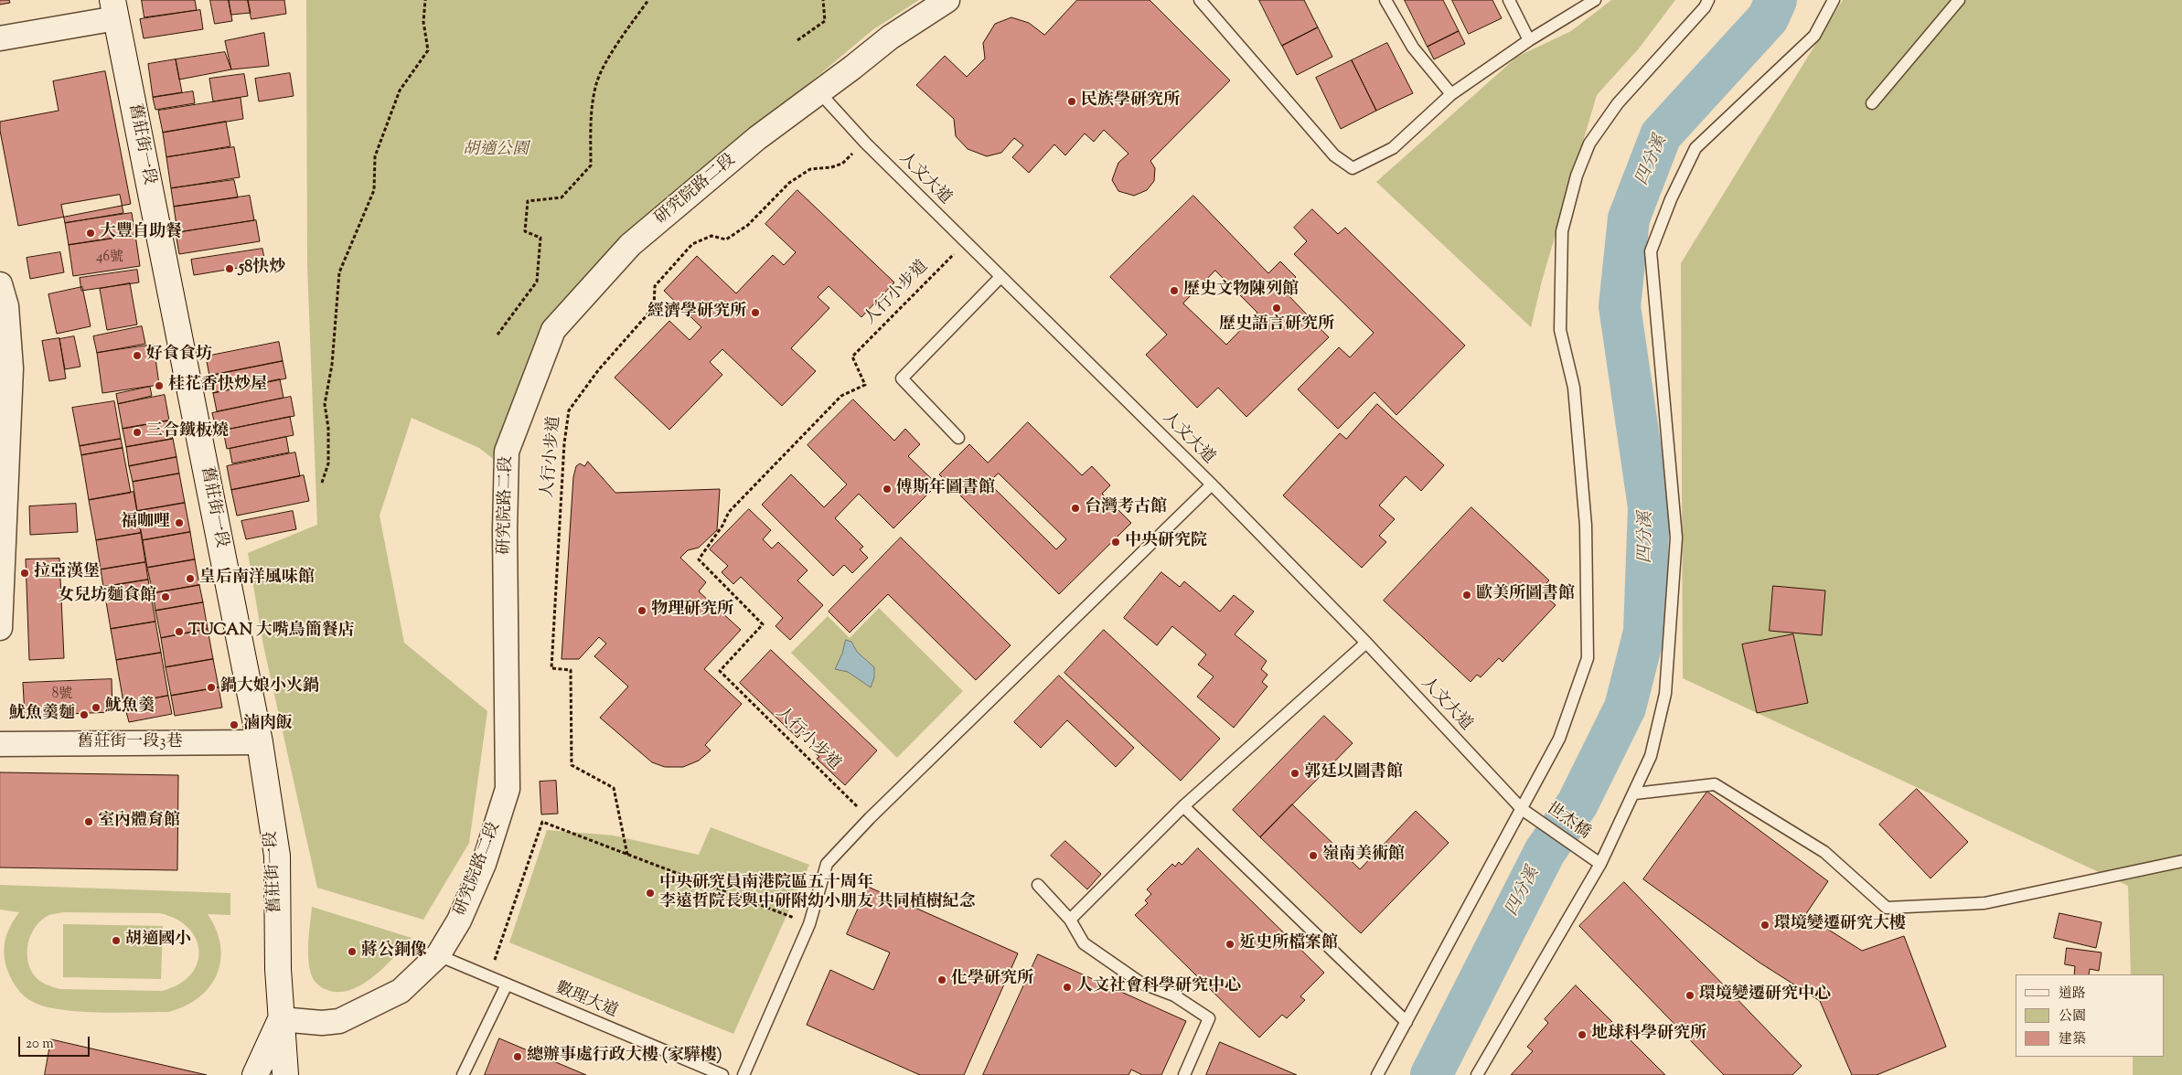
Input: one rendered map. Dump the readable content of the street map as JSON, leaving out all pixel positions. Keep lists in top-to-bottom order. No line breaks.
{"streets":{"main road":["舊莊街一段"],"street":["研究院路二段","舊莊街一段3巷"],"lane":["人文大道","世杰橋","數理大道"],"path":["人行小步道"]},"crossings":[["舊莊街一段","研究院路二段"],["舊莊街一段","舊莊街一段3巷"],["人文大道","研究院路二段"],["人文大道","人行小步道"],["人文大道","世杰橋"],["研究院路二段","數理大道"]],"water":["四分溪"],"parks":["胡適公園"],"places":["民族學研究所","大豐自助餐","58快炒","歷史文物陳列館","歷史語言研究所","經濟學研究所","好食食坊","桂花香快炒屋","三合鐵板燒","傅斯年圖書館","台灣考古館","福咖哩","中央研究院","拉亞漢堡","皇后南洋風味館","歐美所圖書館","女兒坊麵食館","物理研究所","TUCAN 大嘴鳥簡餐店","鍋大娘小火鍋","魷魚羹","魷魚羹麵","滷肉飯","郭廷以圖書館","室內體育館","嶺南美術館","中央研究員南港院區五十周年 李遠哲院長與中研附幼小朋友 共同植樹紀念","環境變遷研究大樓","胡適國小","近史所檔案館","蔣公銅像","化學研究所","人文社會科學研究中心","環境變遷研究中心","地球科學研究所","總辦事處行政大樓 (家驊樓)"],"house_numbers":["46號","8號"],"legend":["道路","公園","建築"],"scale_bar":"20 m"}
